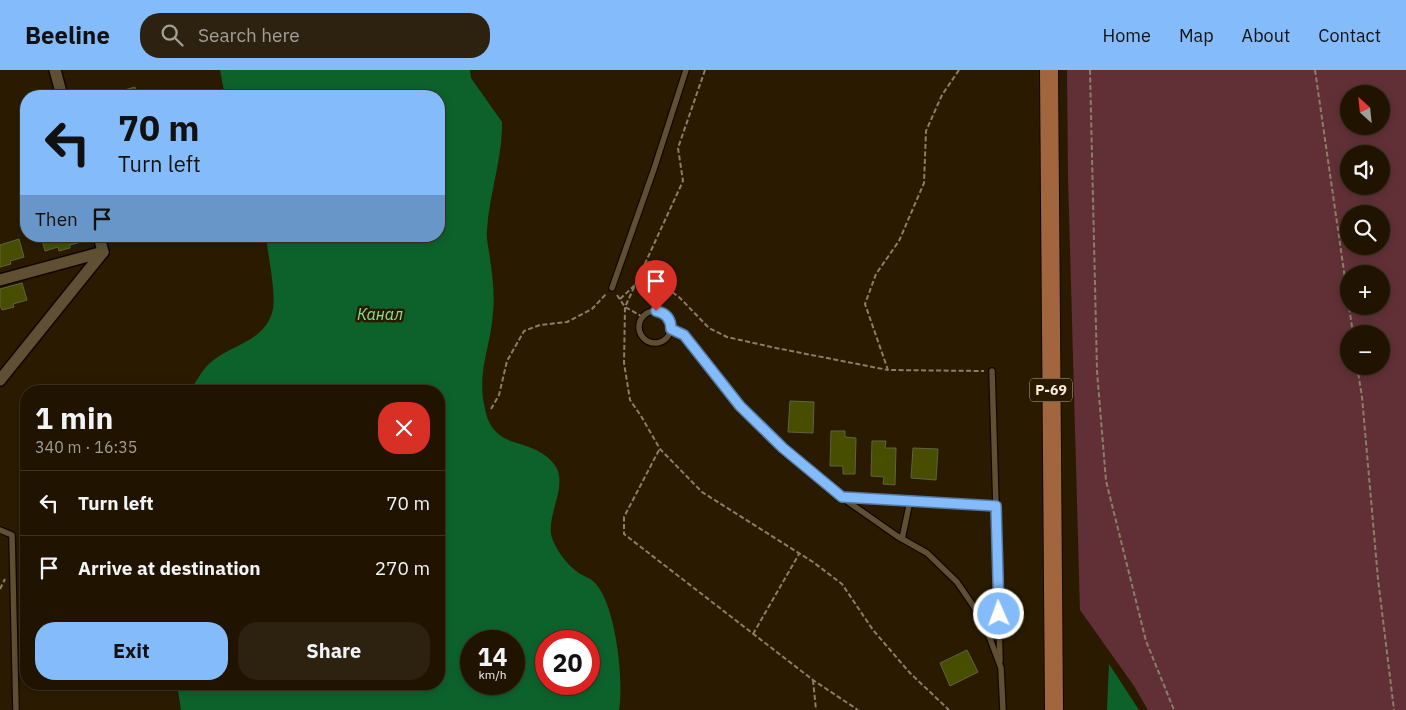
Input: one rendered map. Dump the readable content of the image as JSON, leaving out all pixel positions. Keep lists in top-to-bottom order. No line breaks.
{"streets":{"main road":["Р-69"]},"water":["Канал"],"north":"top left","page":{"header":"Beeline","search":"Search here","nav":["Home","Map","About","Contact"],"map_buttons":["+","−"],"turn":["70 m","Turn left"],"then":"Then","heading":["1 min","340 m · 16:35"],"list":[{"name":"Turn left","value":"70 m"},{"name":"Arrive at destination","value":"270 m"}],"buttons":["Exit","Share"],"speed":"14 km/h","limit":"20"}}
